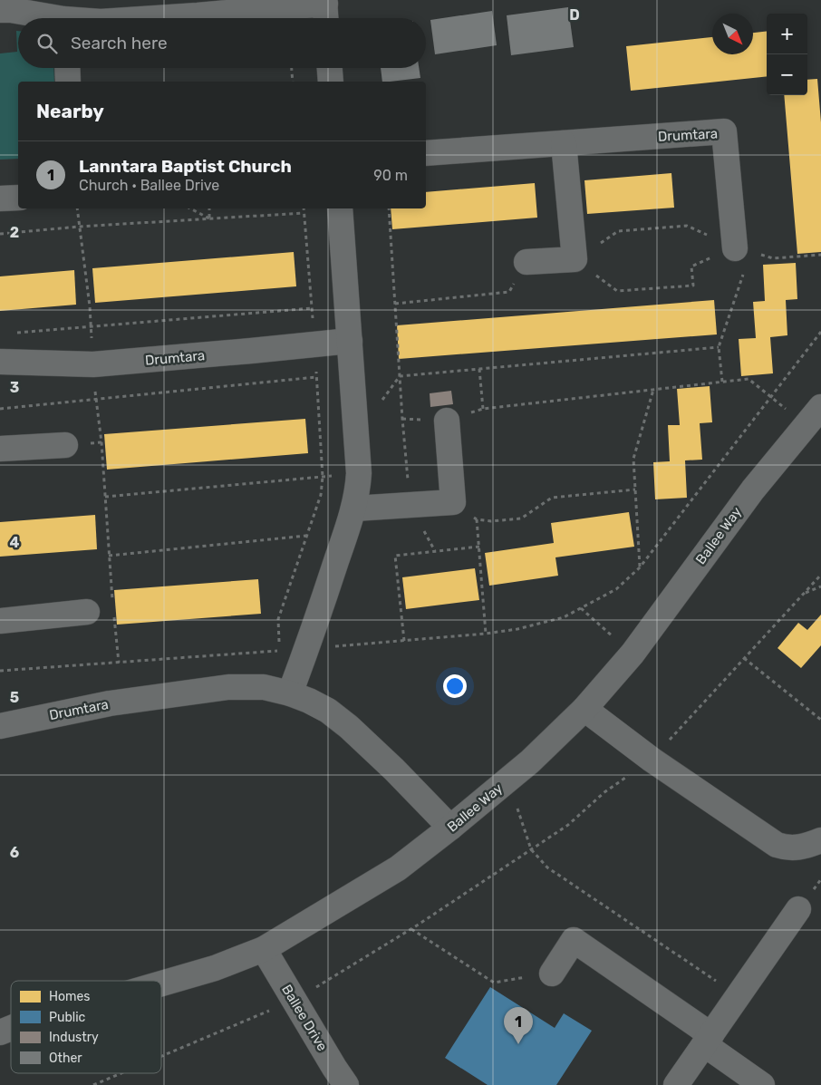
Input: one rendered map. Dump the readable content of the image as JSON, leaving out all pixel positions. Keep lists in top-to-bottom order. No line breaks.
{"streets":{"street":["Drumtara","Ballee Way","Ballee Drive"]},"crossings":[["Drumtara","Ballee Way"],["Ballee Way","Ballee Drive"]],"legend":["Homes","Public","Industry","Other"],"north":"bottom right","page":{"map_buttons":["+","−"],"search":"Search here","heading":"Nearby","list":[{"mark":"1","name":"Lanntara Baptist Church","note":"Church · Ballee Drive","value":"90 m"}],"pins":"1"},"grid":{"columns":["D"],"rows":["2","3","4","5","6"]}}
